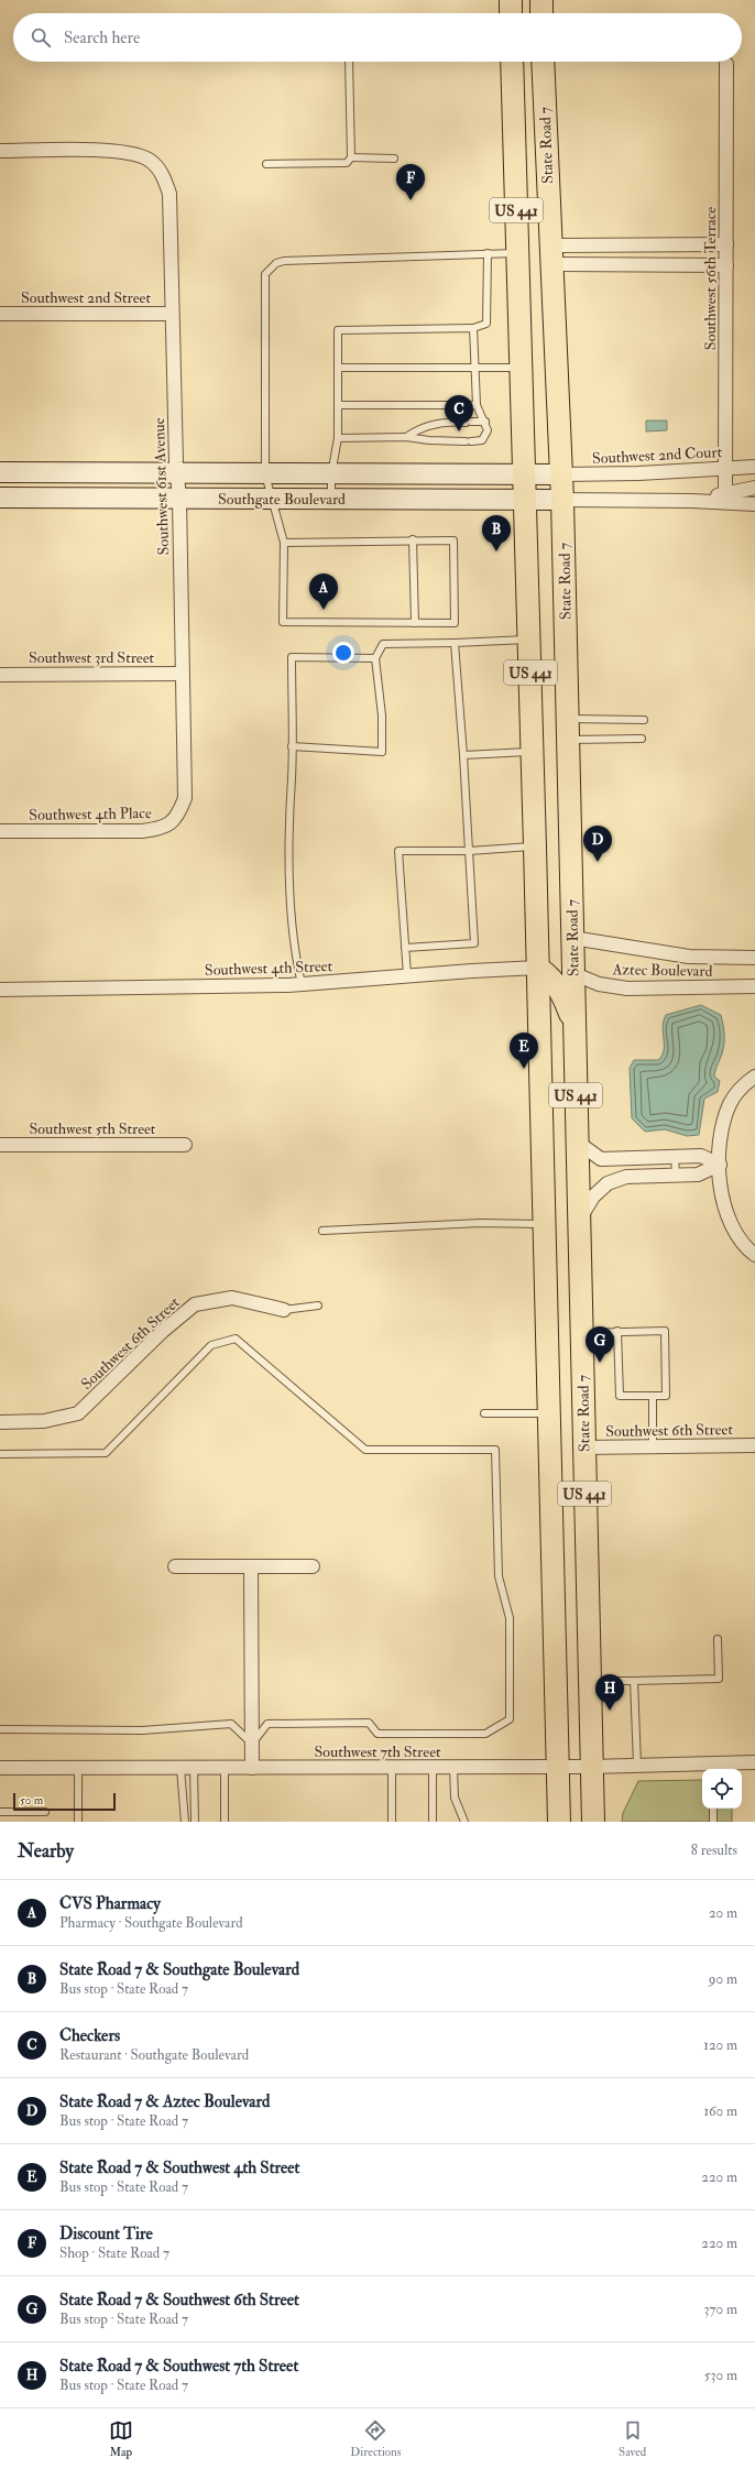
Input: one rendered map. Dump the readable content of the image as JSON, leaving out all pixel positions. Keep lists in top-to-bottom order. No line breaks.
{"streets":{"main road":["State Road 7","US 441","Southgate Boulevard"],"street":["Southwest 56th Terrace","Southwest 2nd Street","Southwest 2nd Court","Southwest 61st Avenue","Southwest 3rd Street","Southwest 4th Place","Southwest 4th Street","Aztec Boulevard","Southwest 5th Street","Southwest 6th Street","Southwest 7th Street"]},"crossings":[["State Road 7","Southwest 2nd Court"],["State Road 7","Southgate Boulevard"],["State Road 7","Southwest 4th Street"],["State Road 7","Aztec Boulevard"],["State Road 7","Southwest 6th Street"],["State Road 7","Southwest 7th Street"],["Southwest 56th Terrace","Southwest 2nd Court"],["Southwest 2nd Street","Southwest 61st Avenue"],["Southwest 2nd Court","Southgate Boulevard"],["Southwest 61st Avenue","Southgate Boulevard"],["Southwest 61st Avenue","Southwest 3rd Street"],["Southwest 61st Avenue","Southwest 4th Place"]],"scale_bar":"50 m","page":{"search":"Search here","pins":["F","C","B","A","D","E","G","H"],"scale":"50 m","heading":["Nearby","8 results"],"list":[{"mark":"A","name":"CVS Pharmacy","note":"Pharmacy · Southgate Boulevard","value":"20 m"},{"mark":"B","name":"State Road 7 & Southgate Boulevard","note":"Bus stop · State Road 7","value":"90 m"},{"mark":"C","name":"Checkers","note":"Restaurant · Southgate Boulevard","value":"120 m"},{"mark":"D","name":"State Road 7 & Aztec Boulevard","note":"Bus stop · State Road 7","value":"160 m"},{"mark":"E","name":"State Road 7 & Southwest 4th Street","note":"Bus stop · State Road 7","value":"220 m"},{"mark":"F","name":"Discount Tire","note":"Shop · State Road 7","value":"220 m"},{"mark":"G","name":"State Road 7 & Southwest 6th Street","note":"Bus stop · State Road 7","value":"370 m"},{"mark":"H","name":"State Road 7 & Southwest 7th Street","note":"Bus stop · State Road 7","value":"530 m"}],"nav":["Map","Directions","Saved"]}}
